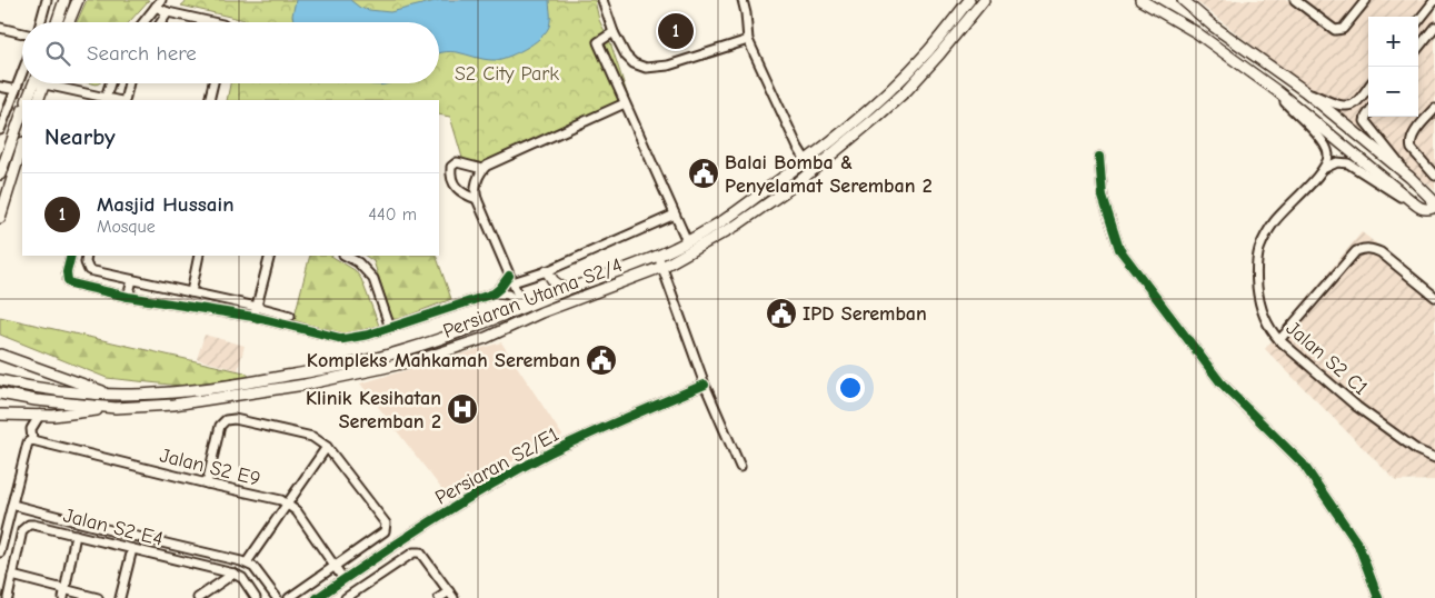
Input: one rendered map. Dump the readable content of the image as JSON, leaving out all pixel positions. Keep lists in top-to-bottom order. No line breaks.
{"streets":{"main road":["Persiaran Utama S2/4"],"street":["Jalan S2 C1","Persiaran S2/E1","Jalan S2 E9","Jalan S2 E4"]},"parks":["S2 City Park"],"places":{"public building":["Balai Bomba & Penyelamat Seremban 2","IPD Seremban","Kompleks Mahkamah Seremban"],"hospital":["Klinik Kesihatan Seremban 2"]},"page":{"pins":"1","map_buttons":["+","−"],"search":"Search here","heading":"Nearby","list":[{"mark":"1","name":"Masjid Hussain","note":"Mosque","value":"440 m"}]}}
